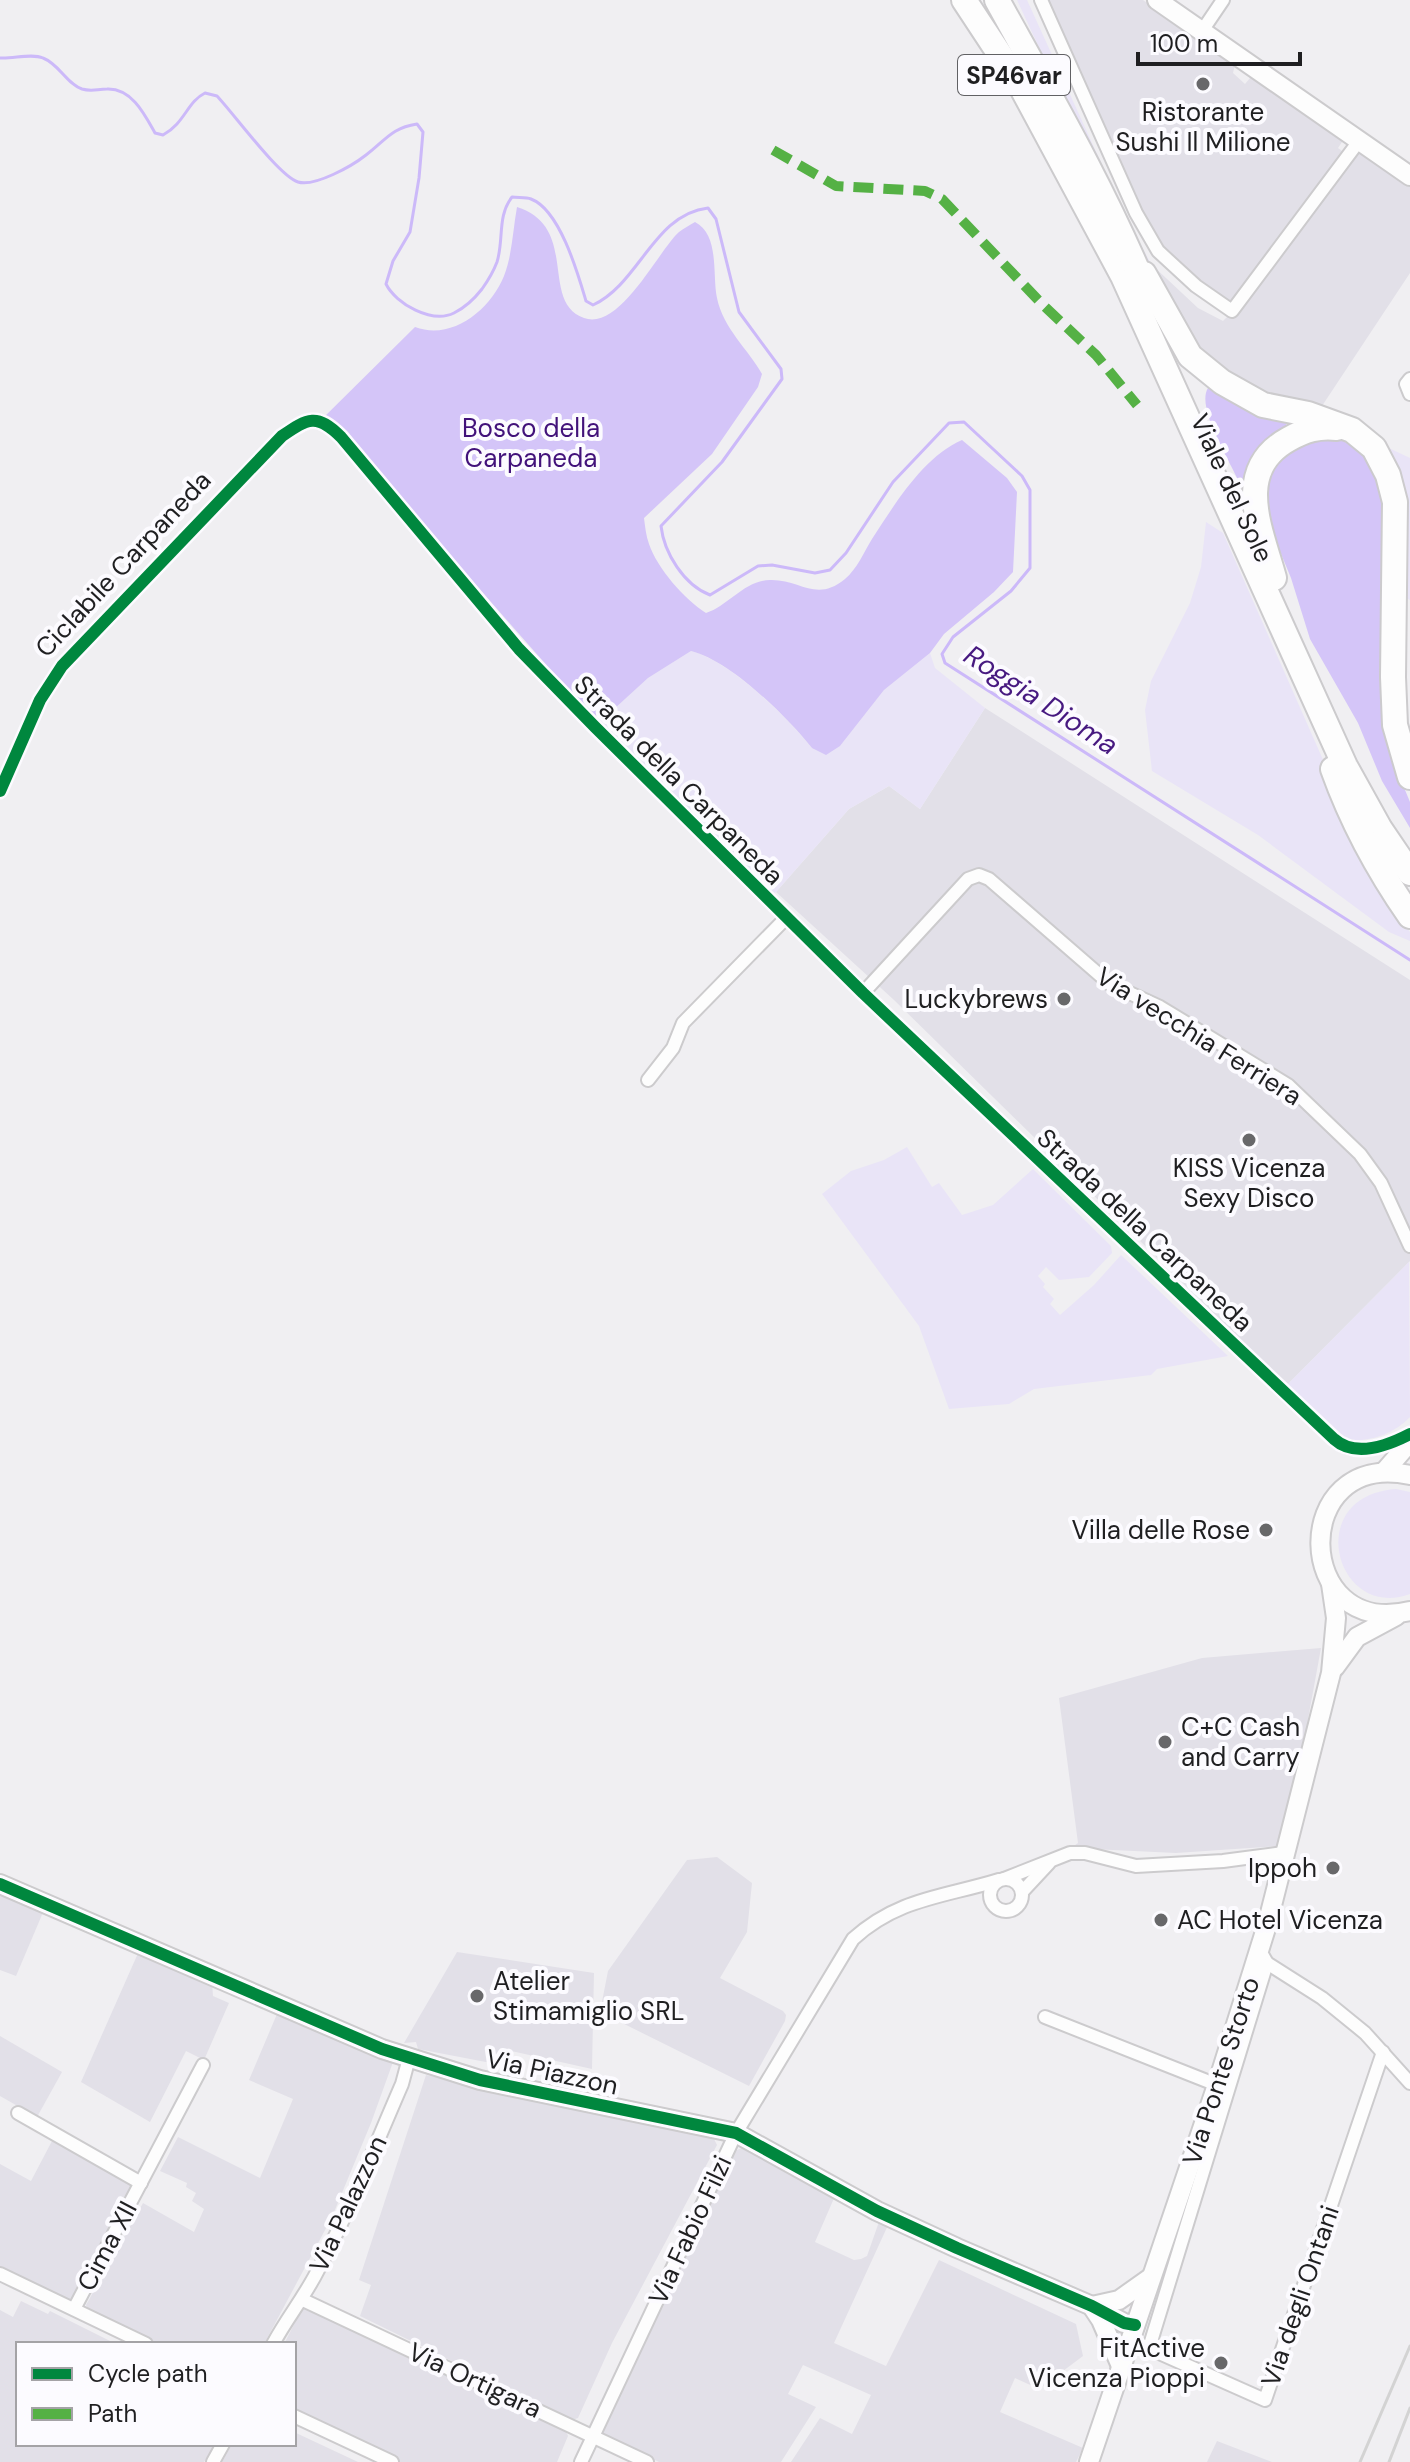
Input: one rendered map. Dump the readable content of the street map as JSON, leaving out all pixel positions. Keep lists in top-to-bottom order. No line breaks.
{"streets":{"highway":["SP46var","Viale del Sole"],"street":["Strada della Carpaneda","Via vecchia Ferriera","Via Ponte Storto","Via Piazzon","Via Palazzon","Via Fabio Filzi","Cima XII","Via degli Ontani","Via Ortigara"],"cycle path":["Ciclabile Carpaneda"]},"crossings":[["SP46var","Viale del Sole"],["Strada della Carpaneda","Via vecchia Ferriera"],["Via Ponte Storto","Via Piazzon"],["Via Ponte Storto","Via degli Ontani"],["Via Piazzon","Via Palazzon"],["Via Piazzon","Via Fabio Filzi"],["Via Piazzon","Via degli Ontani"],["Via Palazzon","Via Ortigara"],["Via Fabio Filzi","Via Ortigara"]],"water":["Roggia Dioma"],"parks":["Bosco della Carpaneda"],"places":["Ristorante Sushi Il Milione","Luckybrews","KISS Vicenza Sexy Disco","Villa delle Rose","C+C Cash and Carry","Ippoh","AC Hotel Vicenza","Atelier Stimamiglio SRL","FitActive Vicenza Pioppi"],"legend":["Cycle path","Path"],"scale_bar":"100 m"}
